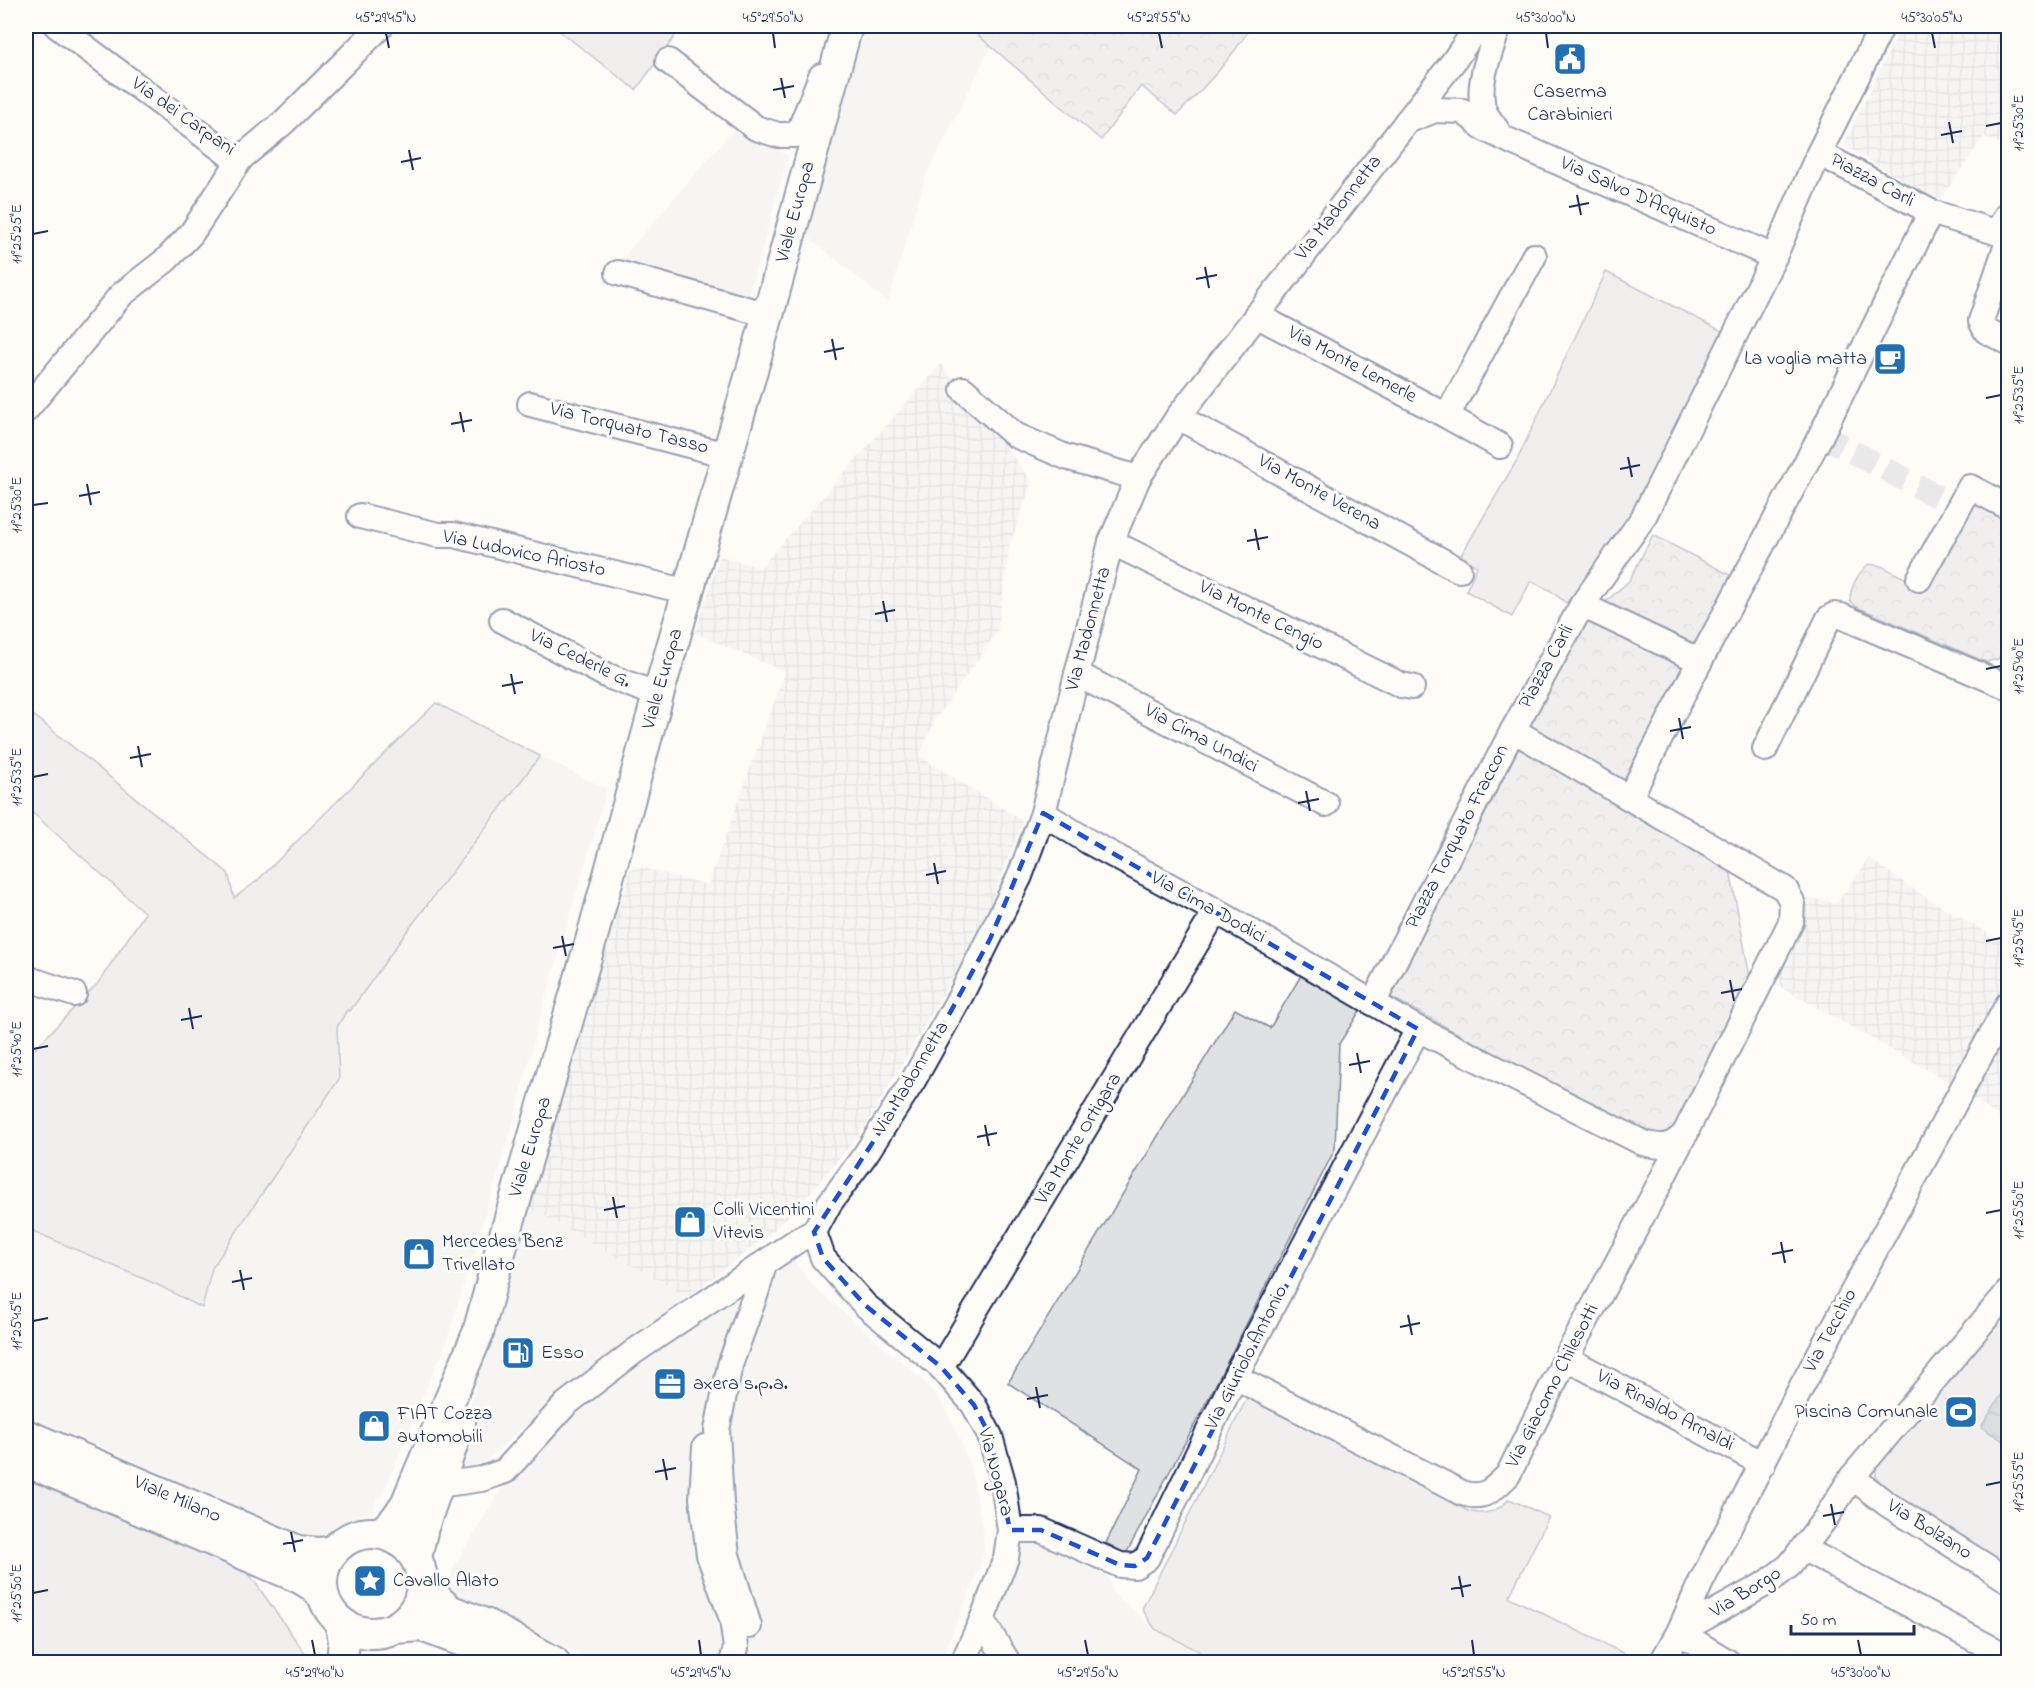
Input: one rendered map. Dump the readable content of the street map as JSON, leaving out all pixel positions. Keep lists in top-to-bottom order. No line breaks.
{"streets":{"main road":["Viale Europa","Viale Milano"],"street":["Via dei Carpani","Piazza Carli","Via Salvo D'Acquisto","Via Madonnetta","Via Monte Lemerle","Via Torquato Tasso","Via Monte Verena","Via Ludovico Ariosto","Via Monte Cengio","Via Cederle G.","Via Cima Undici","Piazza Torquato Fraccon","Via Cima Dodici","Via Monte Ortigara","Via Tecchio","Via Giuriolo Antonio","Via Giacomo Chilesotti","Via Rinaldo Arnaldi","Via Nogara","Via Bolzano","Via Borgo"]},"crossings":[["Piazza Carli","Via Salvo D'Acquisto"],["Piazza Carli","Piazza Torquato Fraccon"],["Via Salvo D'Acquisto","Via Madonnetta"],["Via Madonnetta","Via Monte Lemerle"],["Via Madonnetta","Via Monte Verena"],["Via Madonnetta","Via Monte Cengio"],["Via Madonnetta","Via Cima Undici"],["Via Madonnetta","Via Cima Dodici"],["Via Madonnetta","Via Nogara"],["Viale Europa","Via Torquato Tasso"],["Viale Europa","Via Ludovico Ariosto"],["Viale Europa","Via Cederle G."],["Viale Europa","Viale Milano"],["Piazza Torquato Fraccon","Via Cima Dodici"],["Piazza Torquato Fraccon","Via Giacomo Chilesotti"],["Via Cima Dodici","Via Monte Ortigara"],["Via Monte Ortigara","Via Nogara"],["Via Tecchio","Via Rinaldo Arnaldi"],["Via Tecchio","Via Borgo"],["Via Giuriolo Antonio","Via Giacomo Chilesotti"],["Via Giuriolo Antonio","Via Nogara"],["Via Giacomo Chilesotti","Via Rinaldo Arnaldi"],["Via Bolzano","Via Borgo"]],"places":{"public building":["Caserma Carabinieri"],"cafe":["La voglia matta"],"shop":["Colli Vicentini Vitevis","Mercedes Benz Trivellato","FIAT Cozza automobili"],"fuel station":["Esso"],"office":["axera s.p.a."],"sports":["Piscina Comunale"],"place":["Cavallo Alato"]},"scale_bar":"50 m","coordinates":["45°29'45\"N","45°29'50\"N","45°29'55\"N","45°30'00\"N","45°30'05\"N","11°25'30\"E","11°25'25\"E","11°25'35\"E","11°25'40\"E","11°25'45\"E","11°25'50\"E","11°25'55\"E","45°29'40\"N"]}
